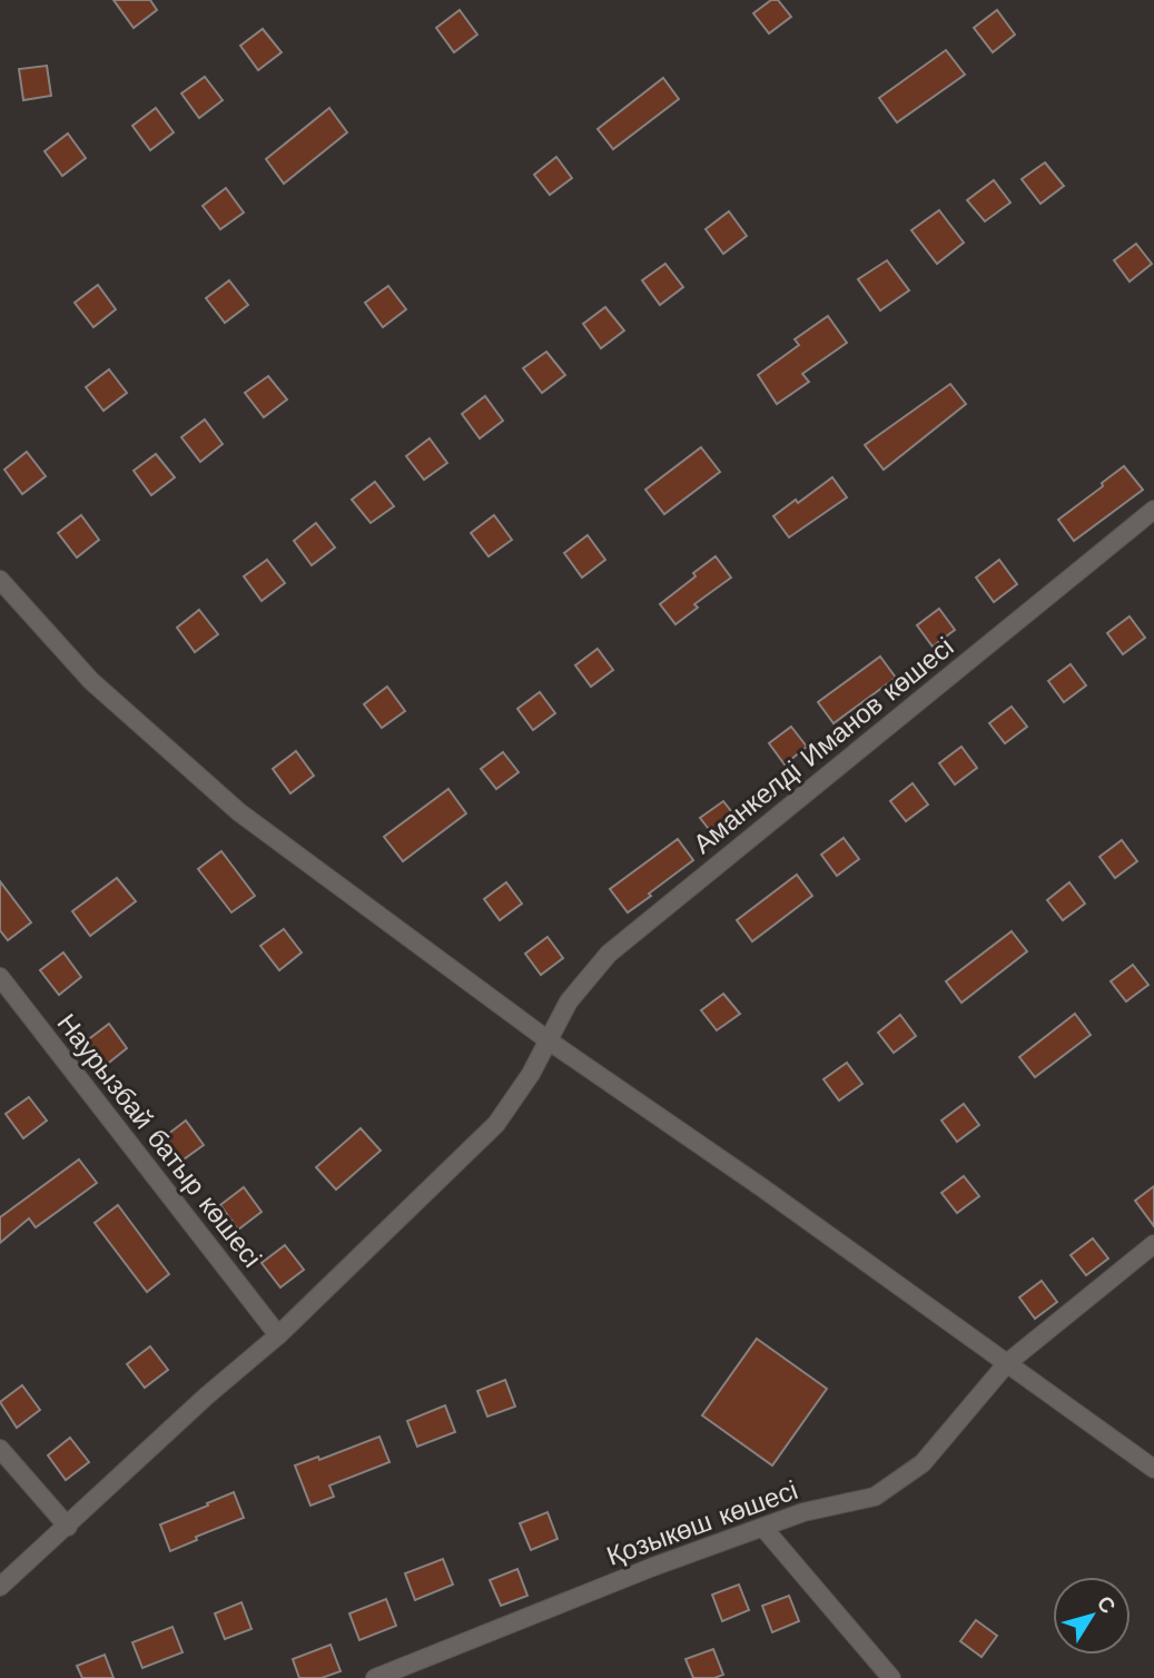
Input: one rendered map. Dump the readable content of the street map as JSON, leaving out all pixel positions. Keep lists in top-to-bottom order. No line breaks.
{"streets":{"street":["Аманкелді Иманов көшесі","Наурызбай батыр көшесі","Қозыкөш көшесі"]},"crossings":[["Аманкелді Иманов көшесі","Наурызбай батыр көшесі"]],"north":"top right"}
